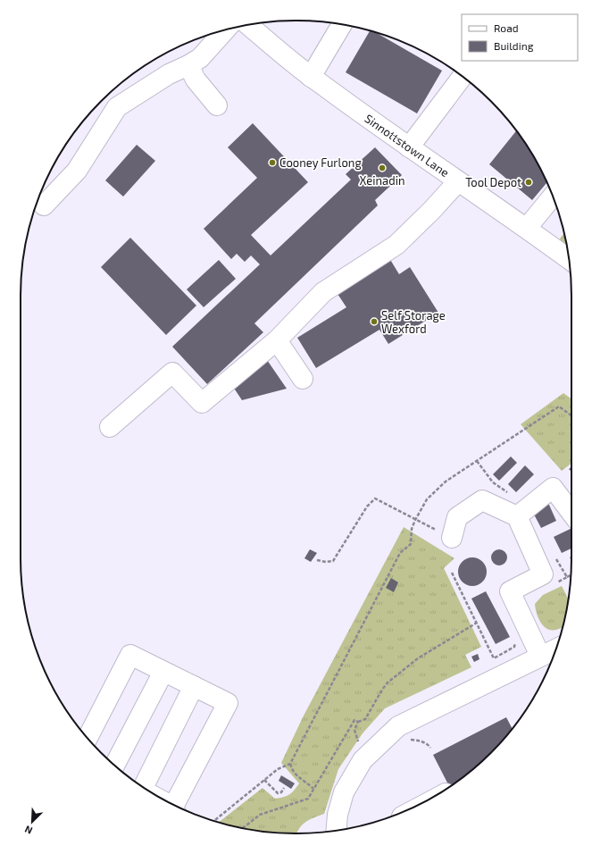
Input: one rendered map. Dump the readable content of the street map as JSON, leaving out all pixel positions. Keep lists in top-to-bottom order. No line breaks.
{"streets":{"street":["Sinnottstown Lane"]},"places":["Cooney Furlong","Xeinadin","Tool Depot","Self Storage Wexford"],"legend":["Road","Building"],"north":"bottom left"}
